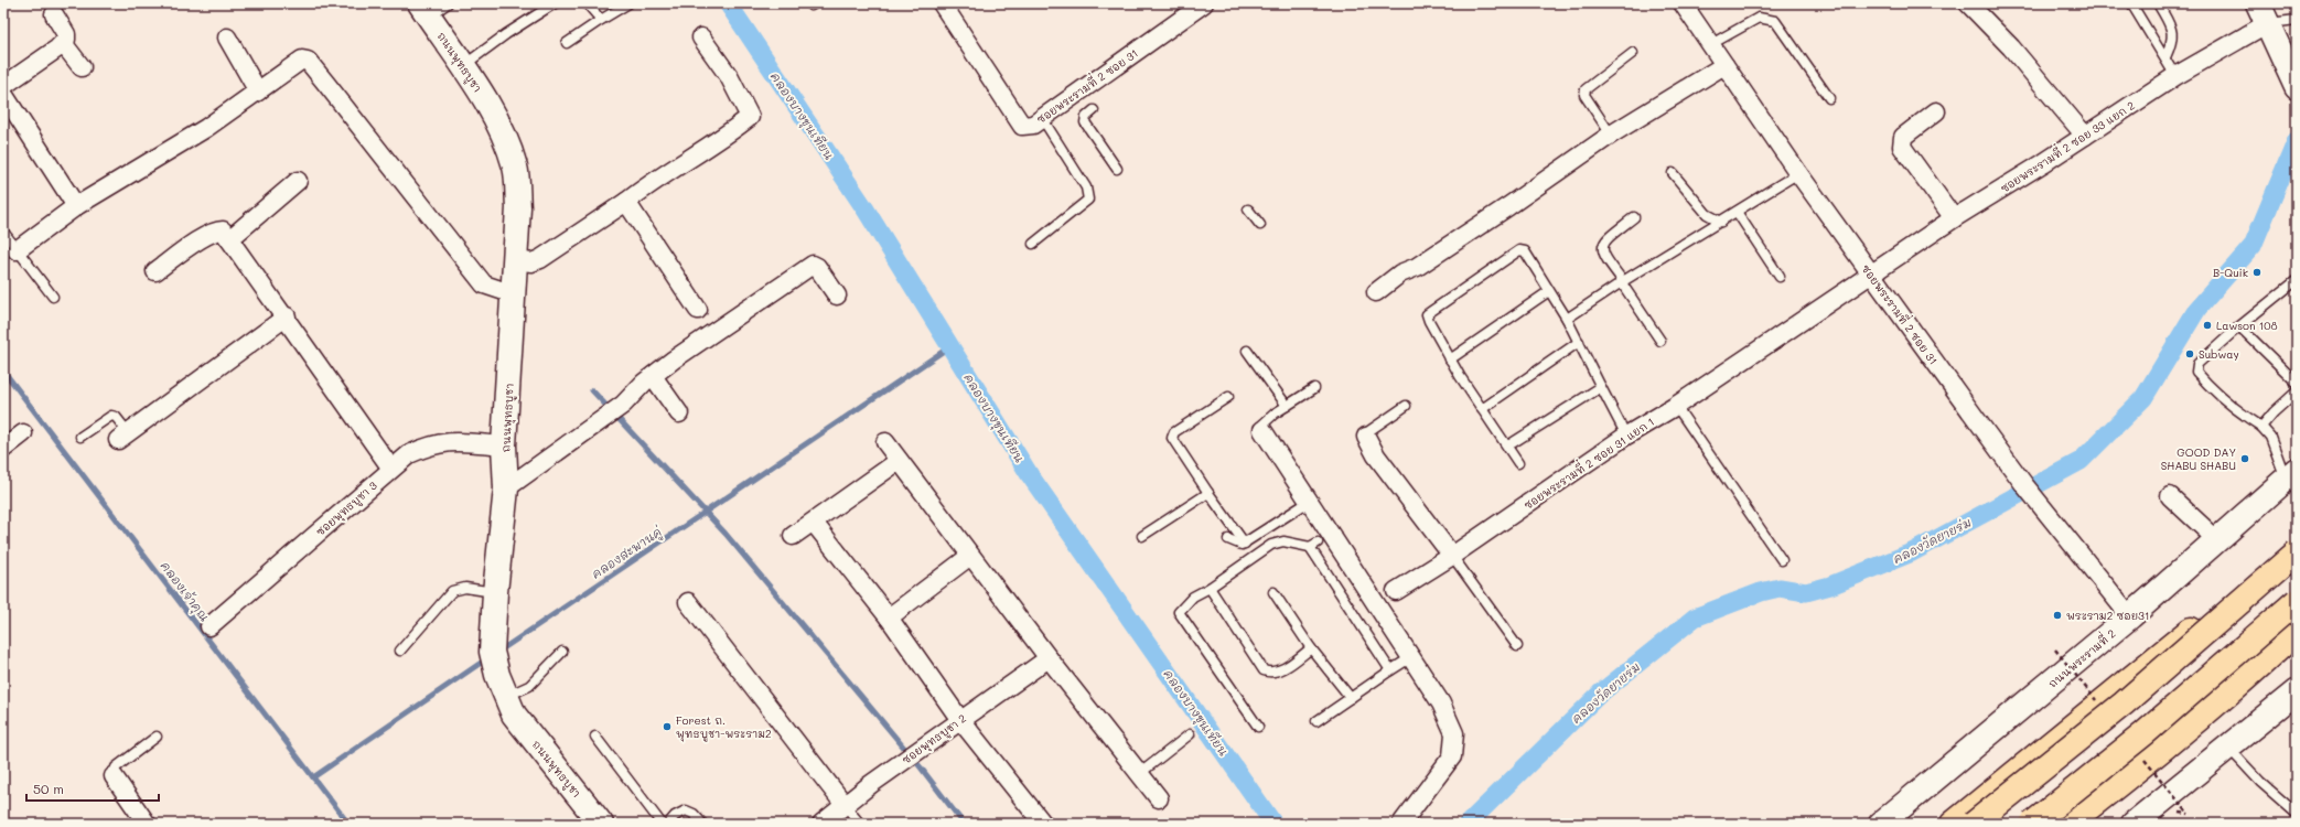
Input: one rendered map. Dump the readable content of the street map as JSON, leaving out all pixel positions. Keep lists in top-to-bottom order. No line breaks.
{"streets":{"main road":["ถนนพุทธบูชา","ถนนพระรามที่ 2"],"street":["ซอยพระรามที่ 2 ซอย 31","ซอยพระรามที่ 2 ซอย 33 แยก 2","ซอยพระรามที่ 2 ซอย 31 แยก 1","ซอยพุทธบูชา 3","ซอยพุทธบูชา 2"]},"crossings":[["ถนนพุทธบูชา","ซอยพุทธบูชา 3"],["ซอยพระรามที่ 2 ซอย 31","ซอยพระรามที่ 2 ซอย 33 แยก 2"],["ซอยพระรามที่ 2 ซอย 31","ซอยพระรามที่ 2 ซอย 31 แยก 1"],["ซอยพระรามที่ 2 ซอย 31","ถนนพระรามที่ 2"],["ซอยพระรามที่ 2 ซอย 33 แยก 2","ซอยพระรามที่ 2 ซอย 31 แยก 1"]],"water":["คลองบางขุนเทียน","คลองวัดยายร่ม","คลองสะพานคู่","คลองเจ้าคุณ"],"places":["B-Quik","Lawson 108","Subway","GOOD DAY SHABU SHABU","พระราม2 ซอย31","Forest ถ. พุทธบูชา-พระราม2"],"scale_bar":"50 m"}
